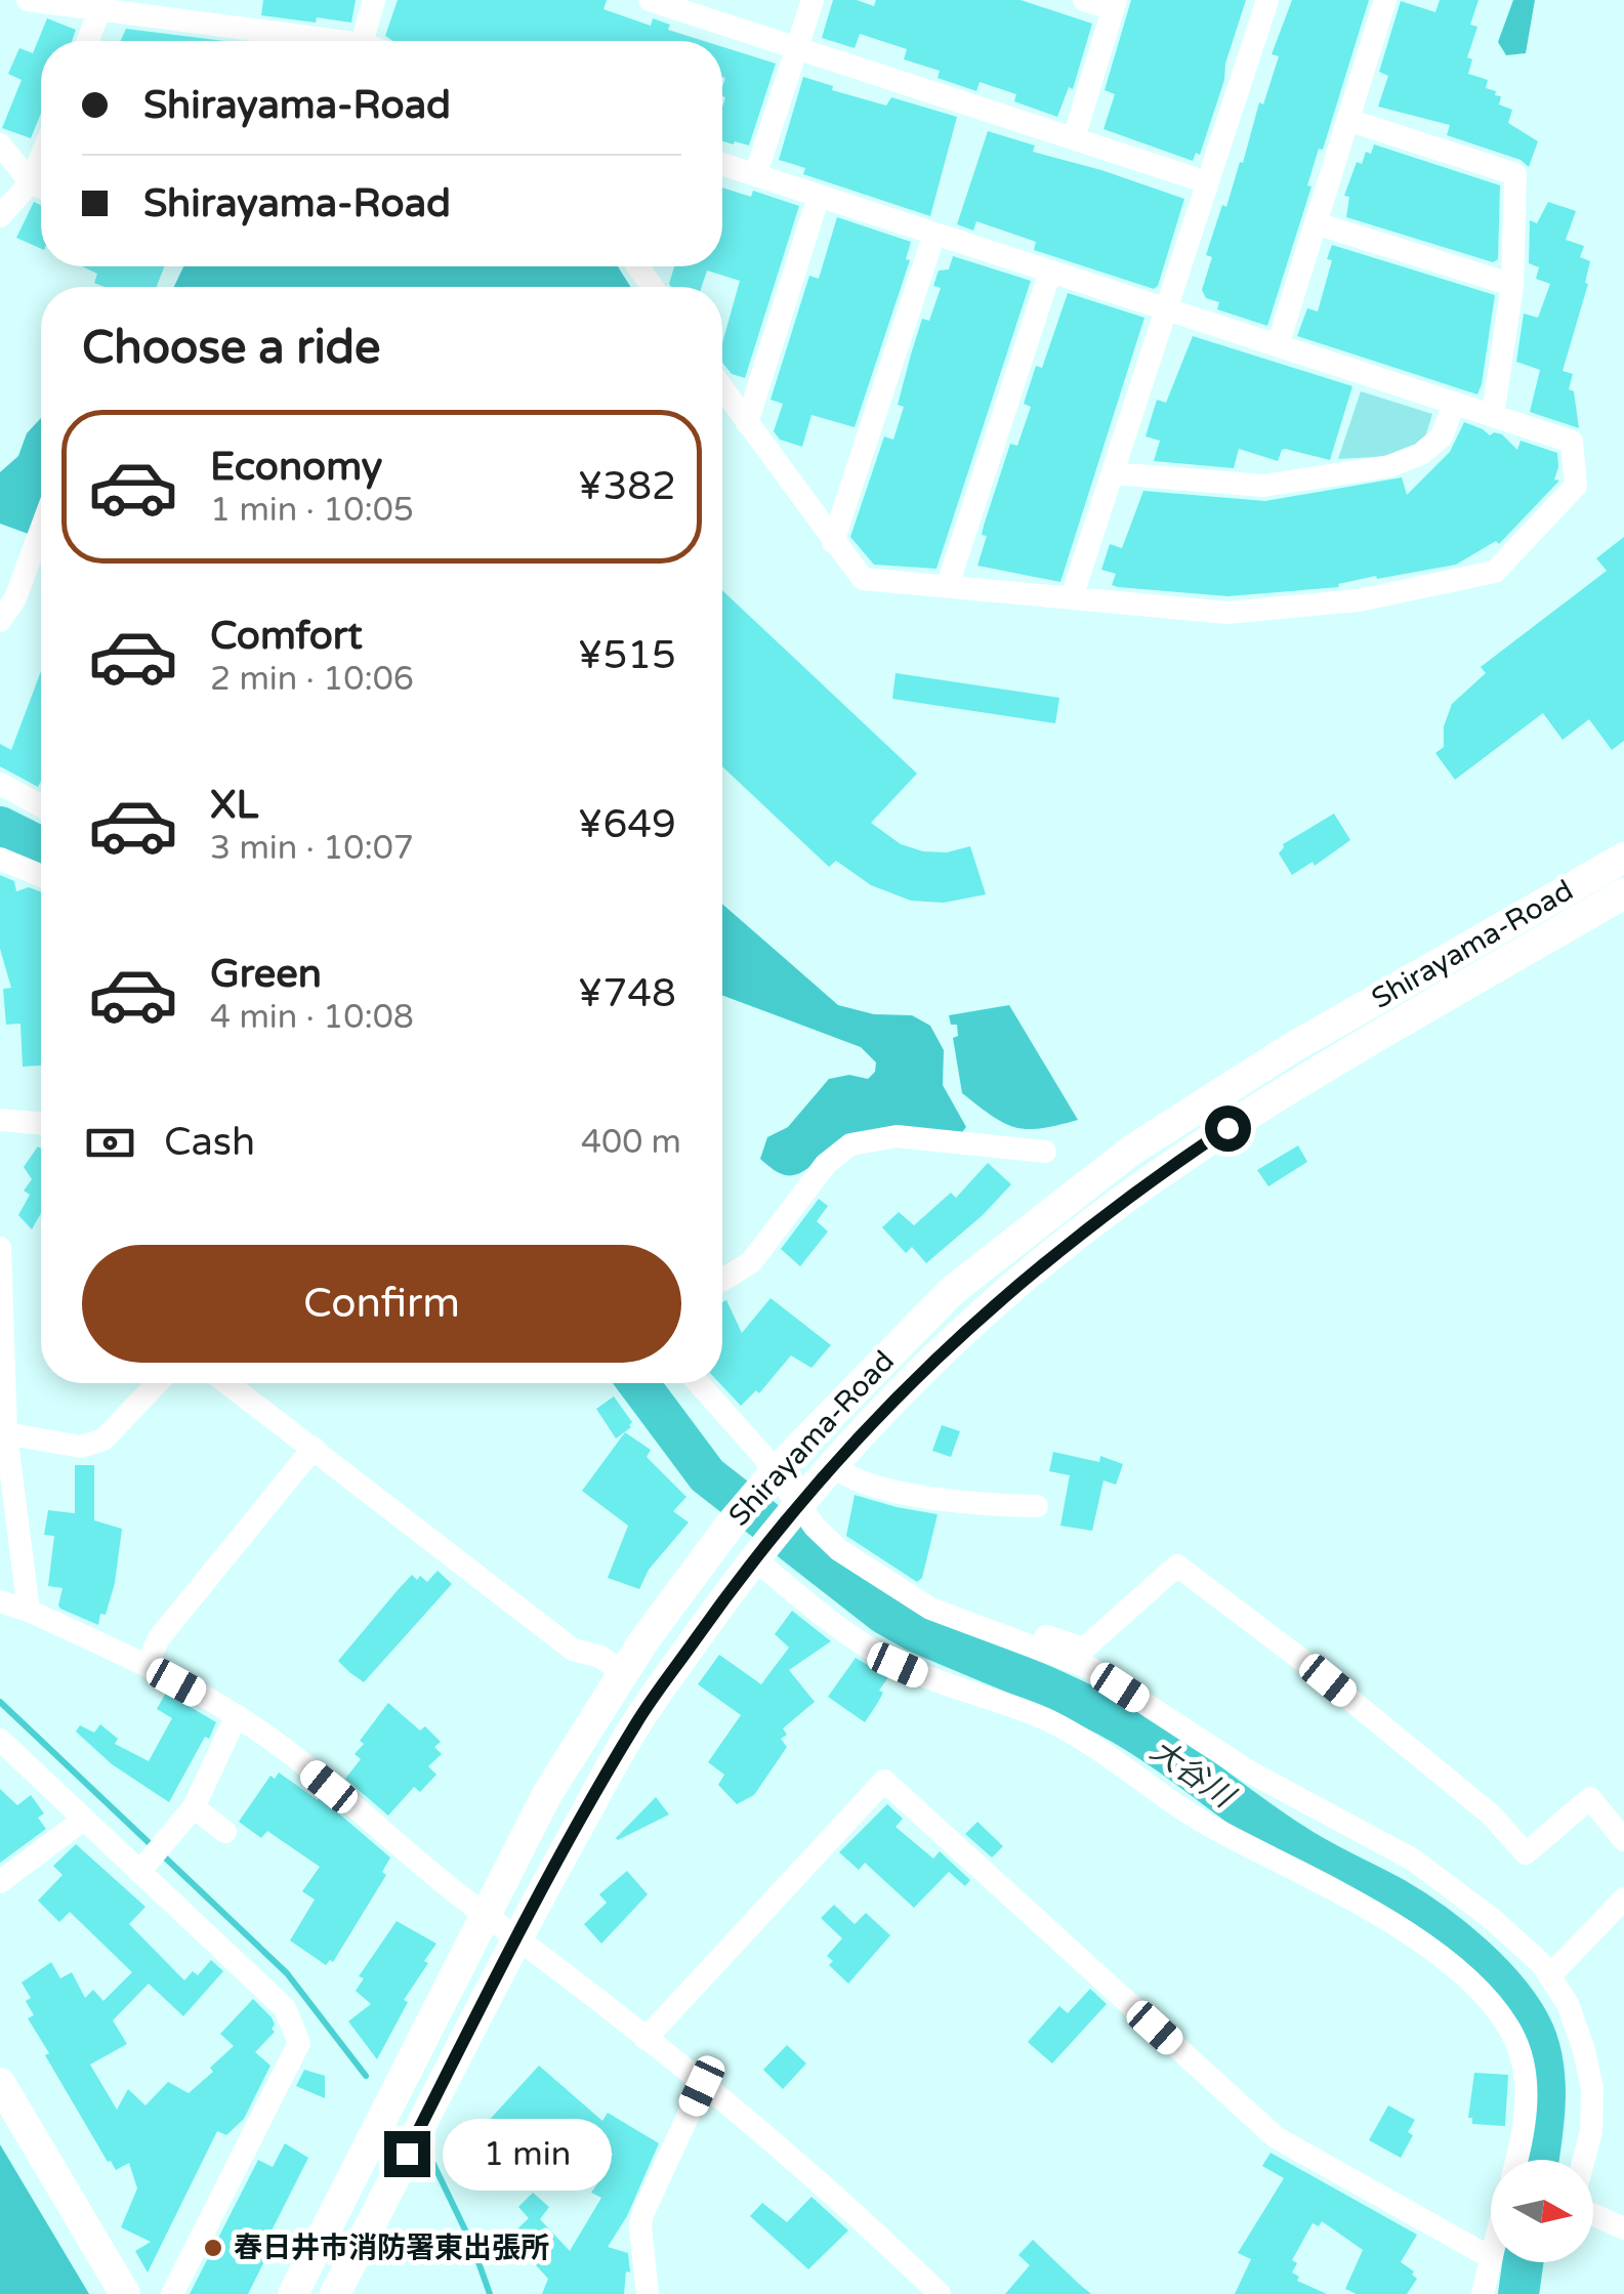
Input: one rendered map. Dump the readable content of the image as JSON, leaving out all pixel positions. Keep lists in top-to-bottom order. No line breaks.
{"streets":{"street":["Shirayama-Road"]},"water":["大谷川"],"places":["春日井市消防署東出張所"],"north":"right","page":{"banner":["Shirayama-Road","Shirayama-Road"],"heading":"Choose a ride","list":[{"name":"Economy","note":"1 min · 10:05","value":"¥382"},{"name":"Comfort","note":"2 min · 10:06","value":"¥515"},{"name":"XL","note":"3 min · 10:07","value":"¥649"},{"name":"Green","note":"4 min · 10:08","value":"¥748"}],"pay":["Cash","400 m"],"buttons":"Confirm","bubble":"1 min"}}
